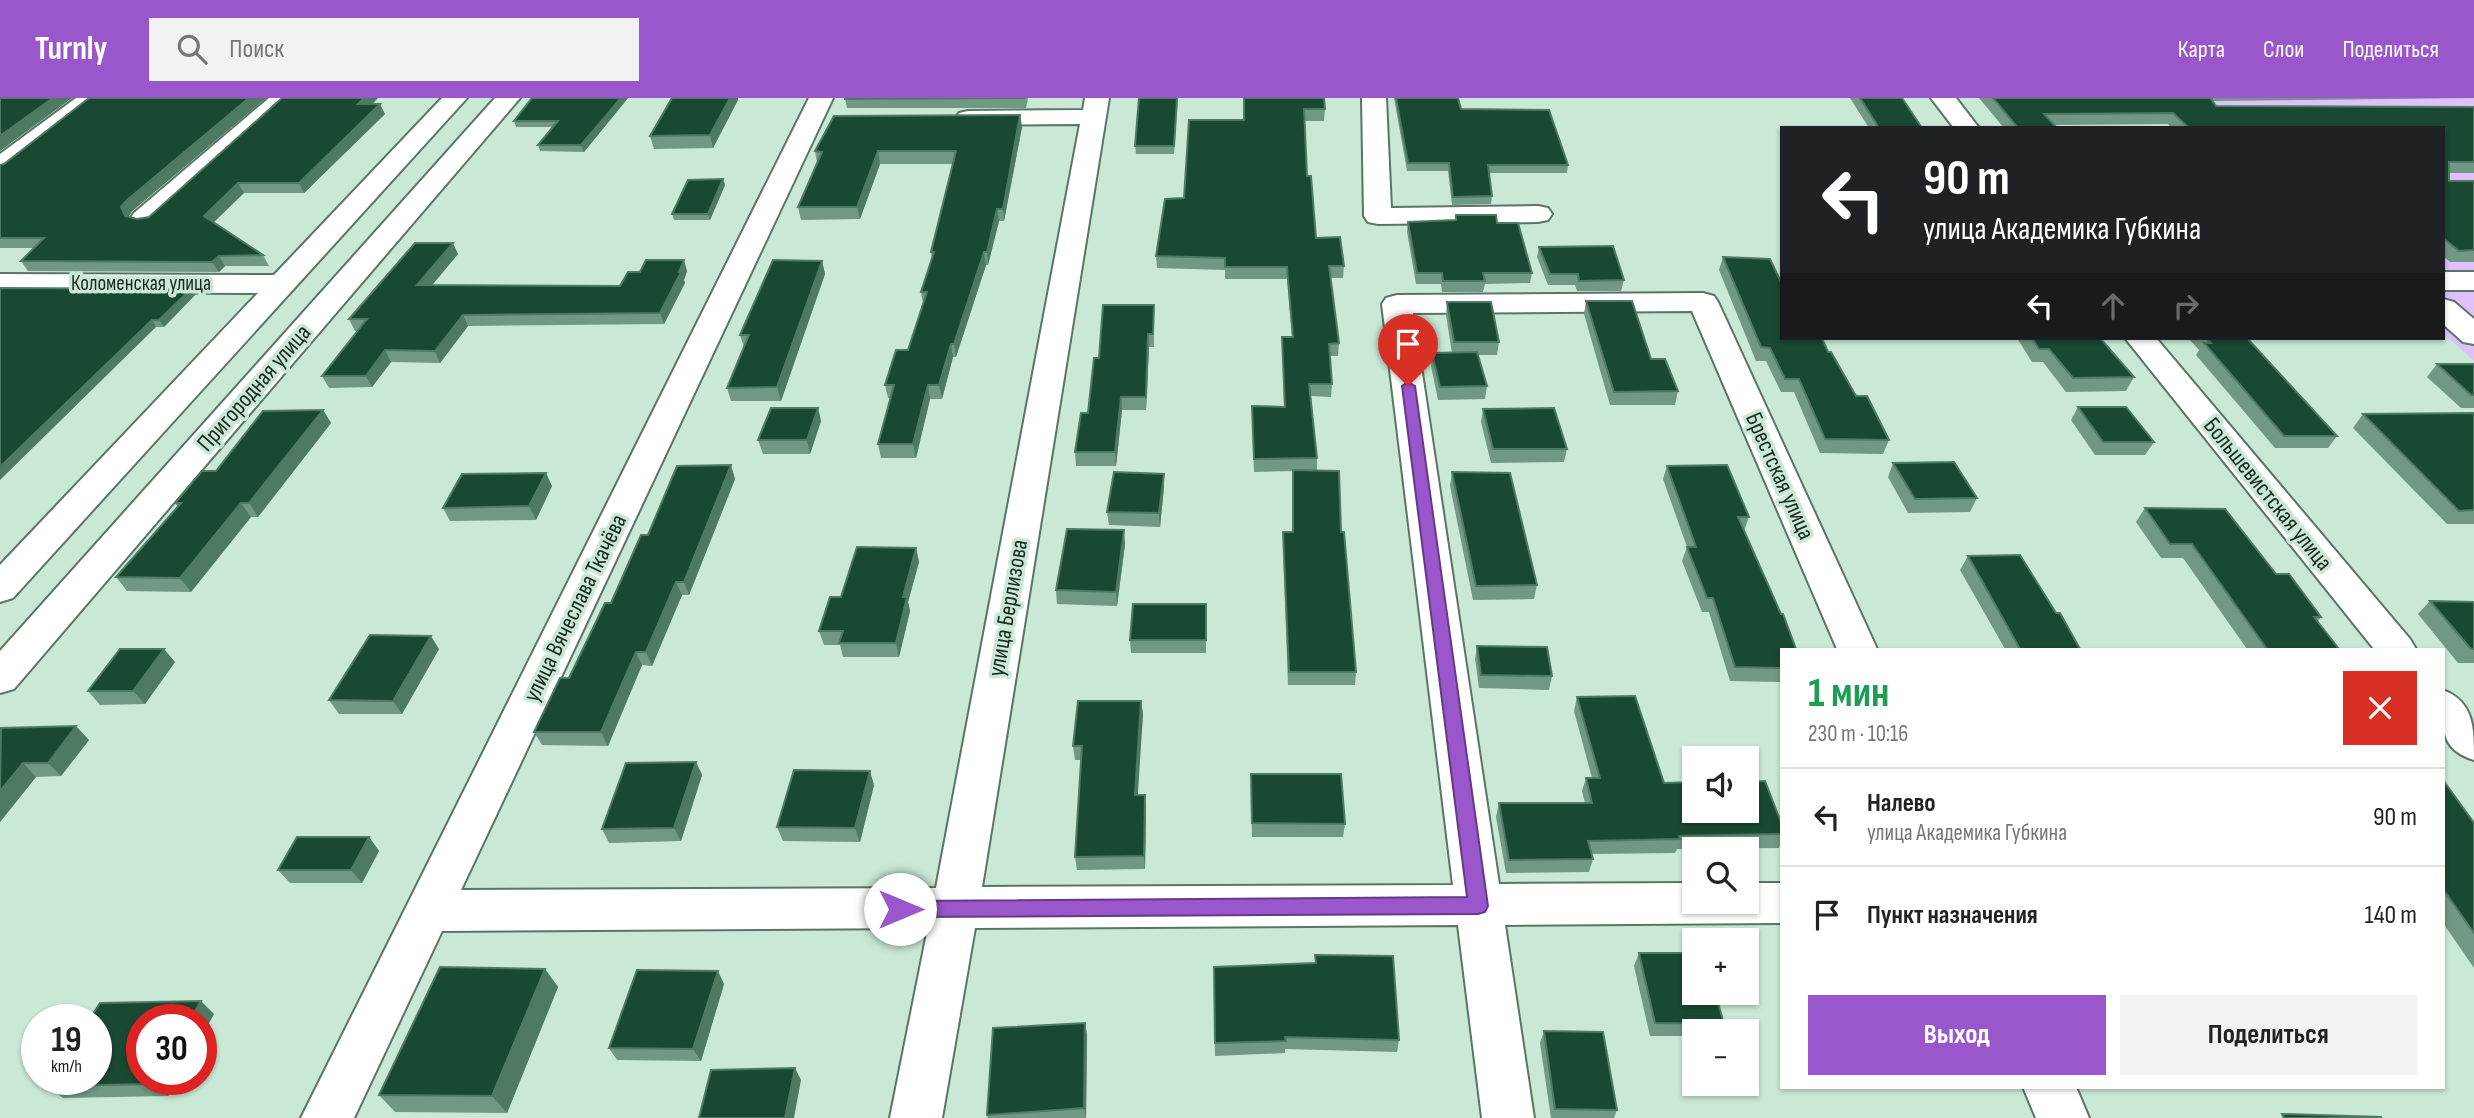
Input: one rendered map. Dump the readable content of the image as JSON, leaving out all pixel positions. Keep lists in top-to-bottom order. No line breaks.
{"streets":{"street":["Коломенская улица","Пригородная улица","Брестская улица","Большевистская улица","улица Вячеслава Ткачёва","улица Берлизова"]},"page":{"header":"Turnly","search":"Поиск","nav":["Карта","Слои","Поделиться"],"turn":["90 m","улица Академика Губкина"],"heading":["1 мин","230 m · 10:16"],"map_buttons":["+","−"],"list":[{"name":"Налево","note":"улица Академика Губкина","value":"90 m"},{"name":"Пункт назначения","value":"140 m"}],"buttons":["Выход","Поделиться"],"speed":"19 km/h","limit":"30"}}
